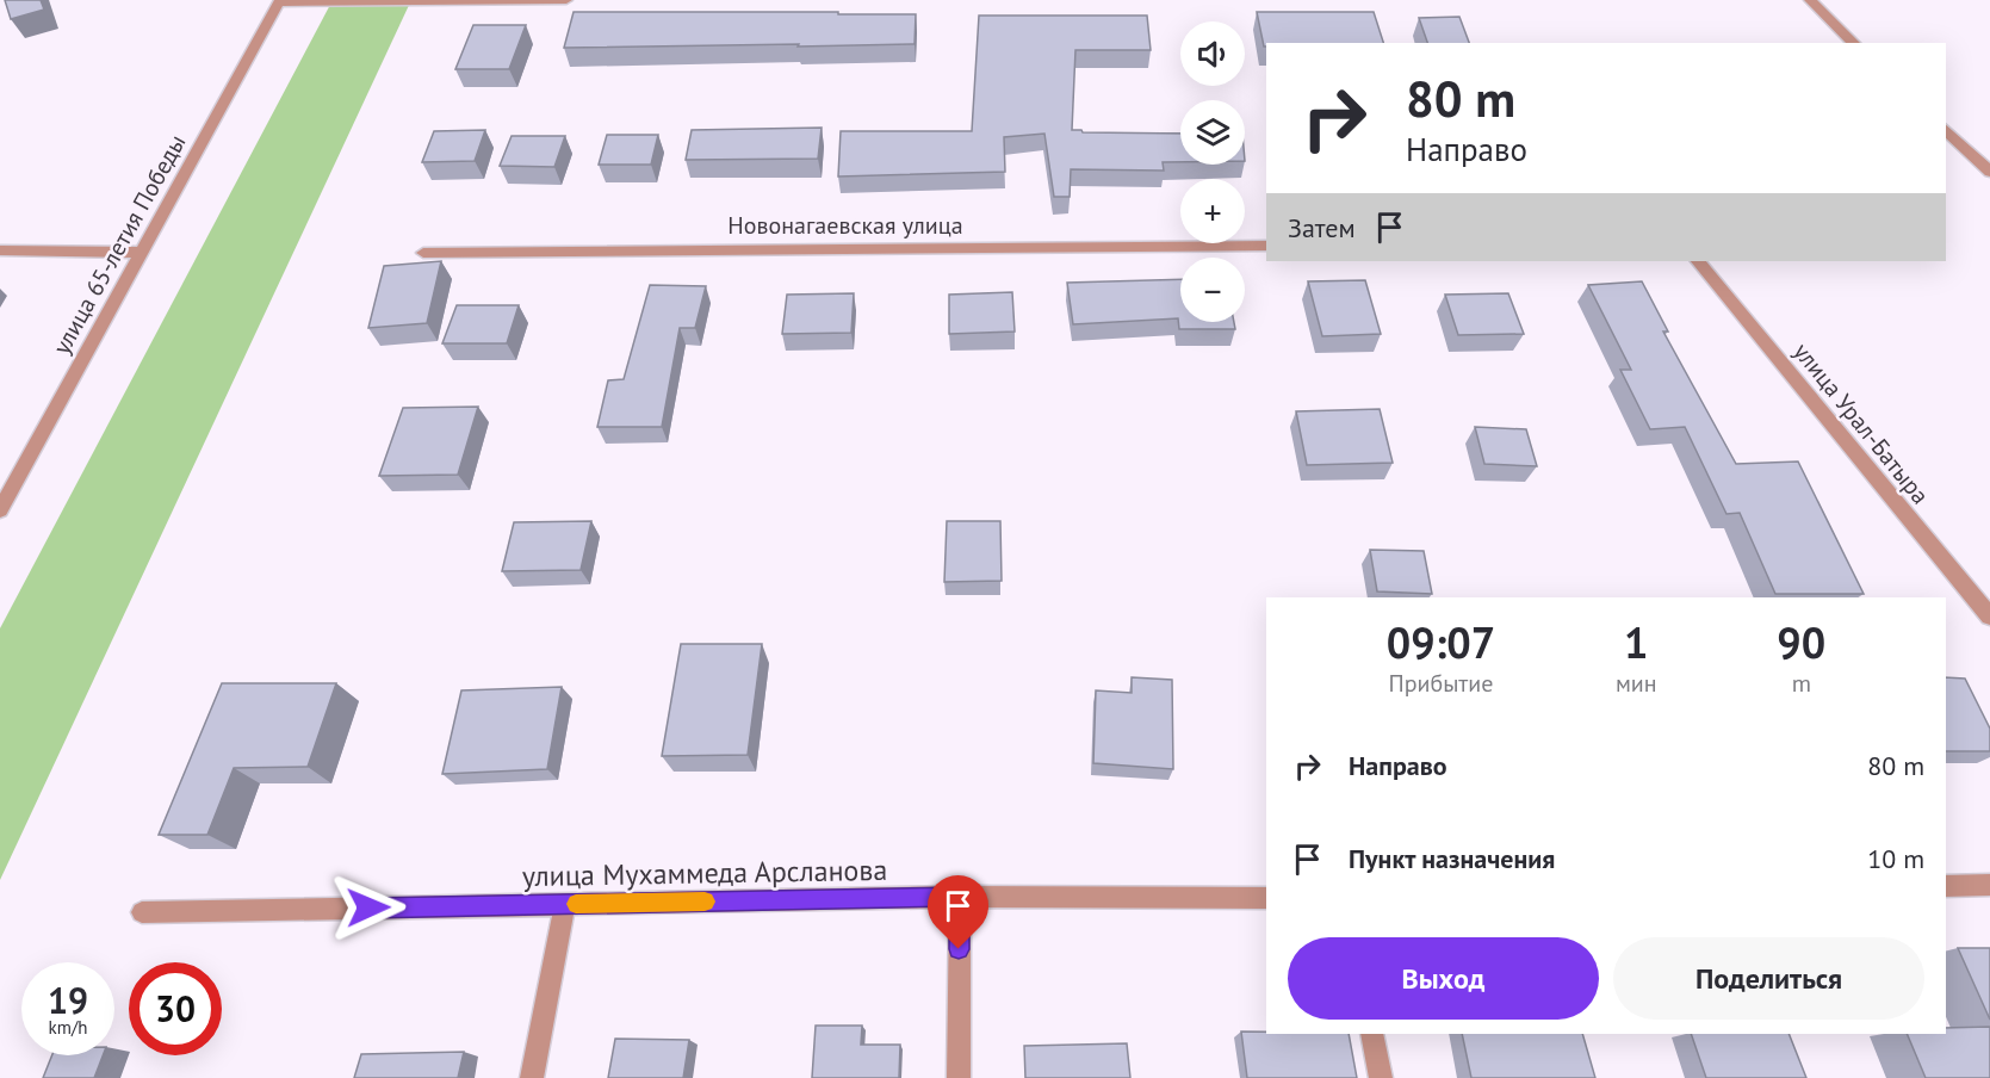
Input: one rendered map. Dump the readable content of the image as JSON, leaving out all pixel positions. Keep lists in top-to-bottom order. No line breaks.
{"streets":{"street":["Новонагаевская улица","улица 65-летия Победы","улица Урал-Батыра","улица Мухаммеда Арсланова"]},"page":{"map_buttons":["+","−"],"turn":["80 m","Направо"],"then":"Затем","eta":["09:07","Прибытие","1","мин","90","m"],"list":[{"name":"Направо","value":"80 m"},{"name":"Пункт назначения","value":"10 m"}],"buttons":["Выход","Поделиться"],"speed":"19 km/h","limit":"30"}}
